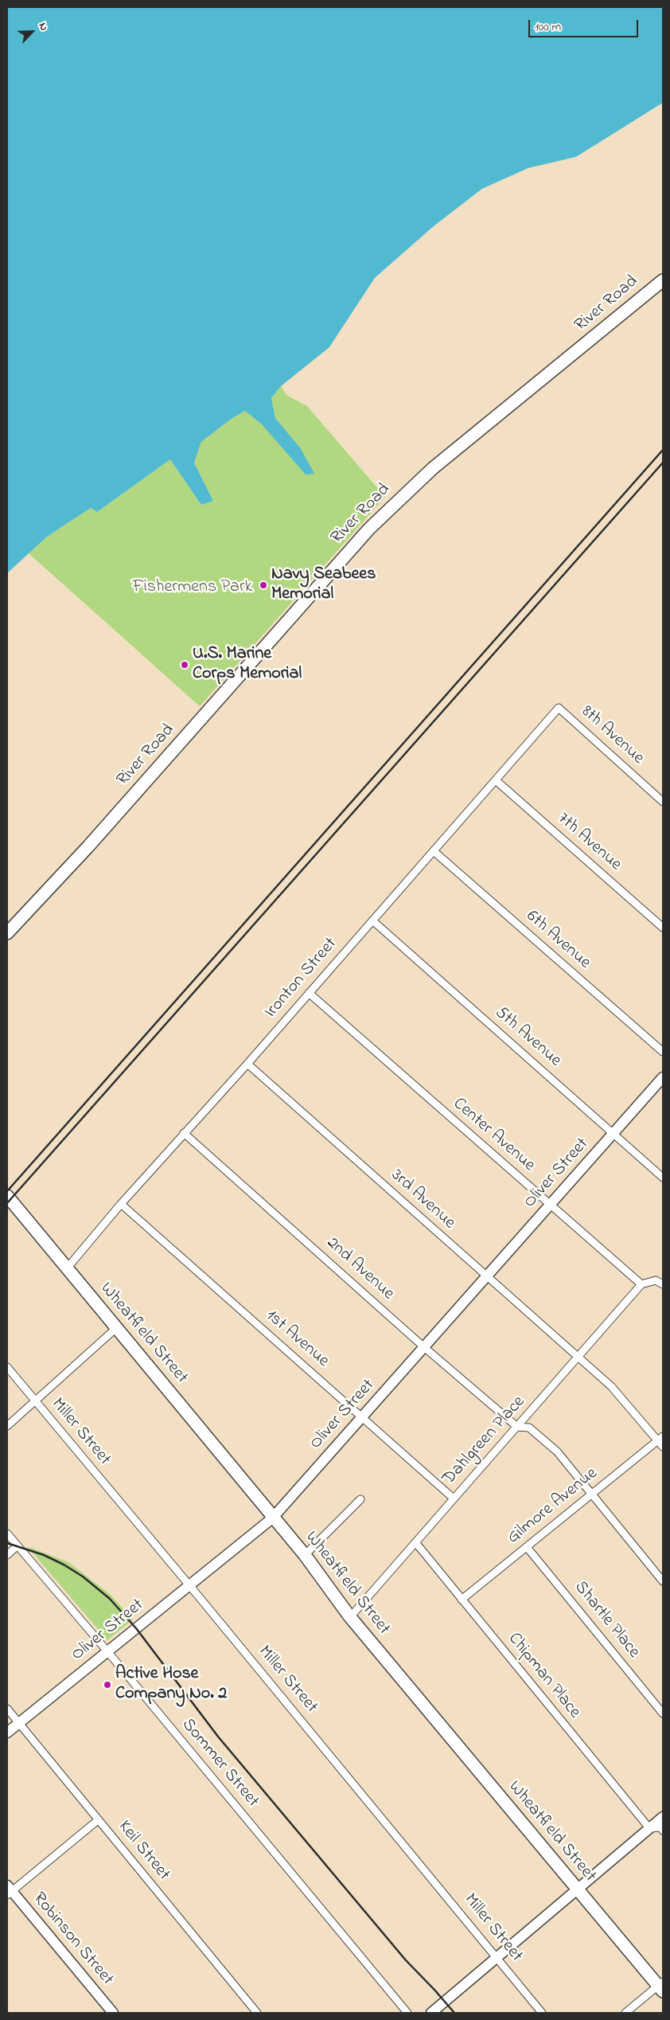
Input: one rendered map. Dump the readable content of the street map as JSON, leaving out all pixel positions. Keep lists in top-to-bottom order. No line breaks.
{"streets":{"main road":["River Road","Wheatfield Street"],"street":["8th Avenue","7th Avenue","6th Avenue","Ironton Street","5th Avenue","Center Avenue","Oliver Street","3rd Avenue","2nd Avenue","1st Avenue","Miller Street","Dahlgreen Place","Gilmore Avenue","Shartle Place","Chipman Place","Sommer Street","Keil Street","Robinson Street"]},"crossings":[["8th Avenue","Ironton Street"],["7th Avenue","Ironton Street"],["6th Avenue","Ironton Street"],["Ironton Street","5th Avenue"],["Ironton Street","Center Avenue"],["Ironton Street","3rd Avenue"],["Ironton Street","2nd Avenue"],["Ironton Street","Wheatfield Street"],["Ironton Street","1st Avenue"],["5th Avenue","Oliver Street"],["Center Avenue","Oliver Street"],["Center Avenue","Dahlgreen Place"],["Oliver Street","3rd Avenue"],["Oliver Street","2nd Avenue"],["Oliver Street","Wheatfield Street"],["Oliver Street","1st Avenue"],["Oliver Street","Miller Street"],["Oliver Street","Sommer Street"],["Oliver Street","Keil Street"],["3rd Avenue","Dahlgreen Place"],["3rd Avenue","Gilmore Avenue"],["2nd Avenue","Dahlgreen Place"],["Wheatfield Street","Dahlgreen Place"],["1st Avenue","Dahlgreen Place"],["Dahlgreen Place","Chipman Place"],["Gilmore Avenue","Shartle Place"],["Gilmore Avenue","Chipman Place"]],"parks":["Fishermens Park"],"places":["Navy Seabees Memorial","U.S. Marine Corps Memorial","Active Hose Company No. 2"],"scale_bar":"100 m","north":"top right"}
